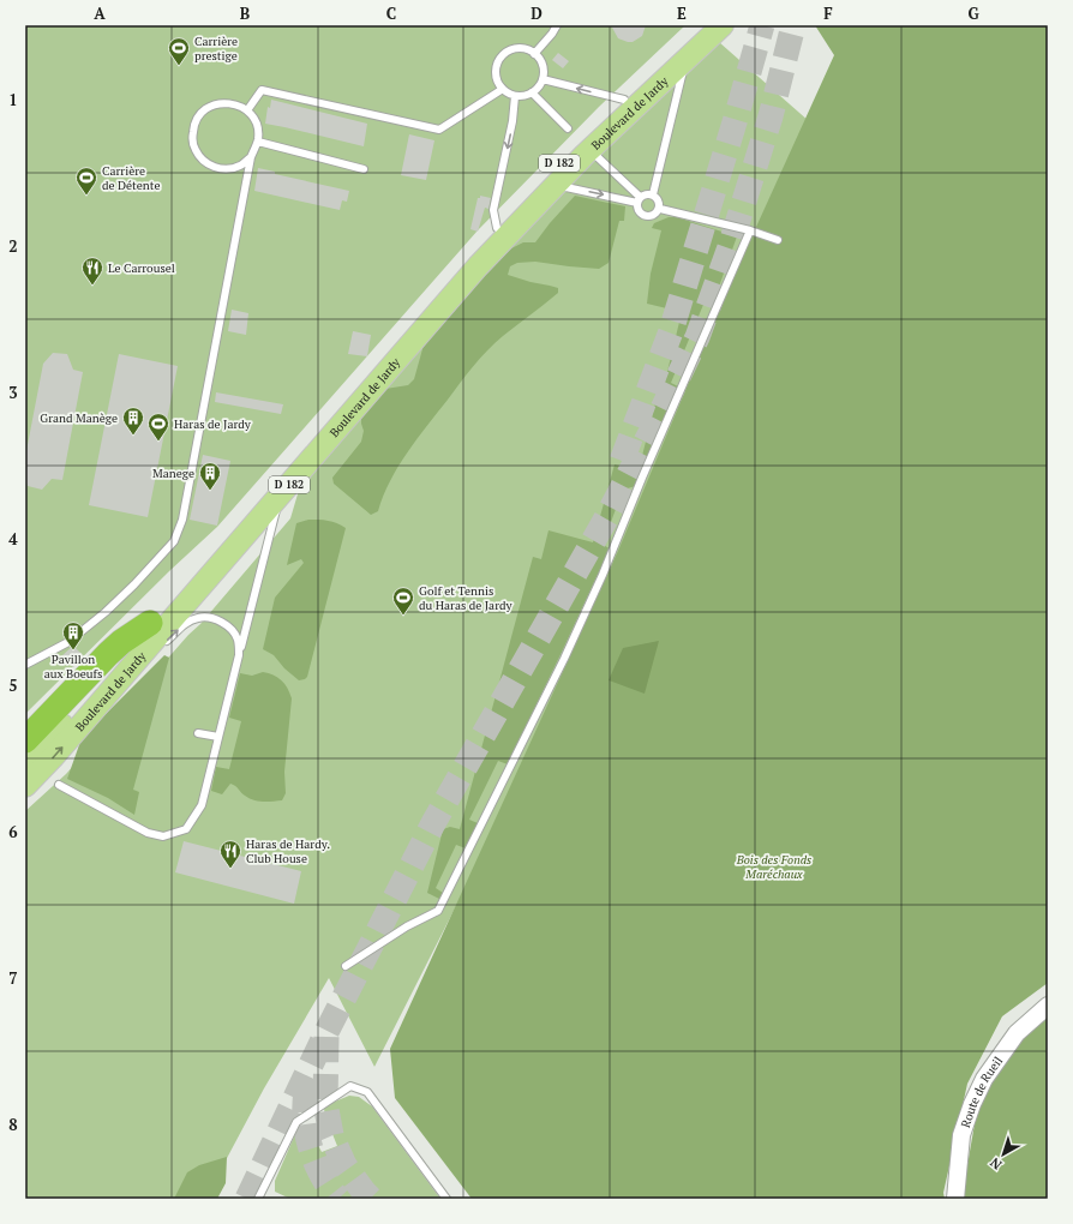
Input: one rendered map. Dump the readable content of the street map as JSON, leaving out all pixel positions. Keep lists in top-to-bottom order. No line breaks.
{"streets":{"main road":["Boulevard de Jardy","D 182"],"street":["Route de Rueil"]},"parks":["Bois des Fonds Maréchaux"],"places":{"sports":["Carrière prestige","Carrière de Détente","Haras de Jardy","Golf et Tennis du Haras de Jardy"],"restaurant":["Le Carrousel","Haras de Hardy. Club House"],"building":["Grand Manège","Manege","Pavillon aux Boeufs"]},"north":"bottom left","grid":{"columns":["A","B","C","D","E","F","G"],"rows":["1","2","3","4","5","6","7","8"]}}
